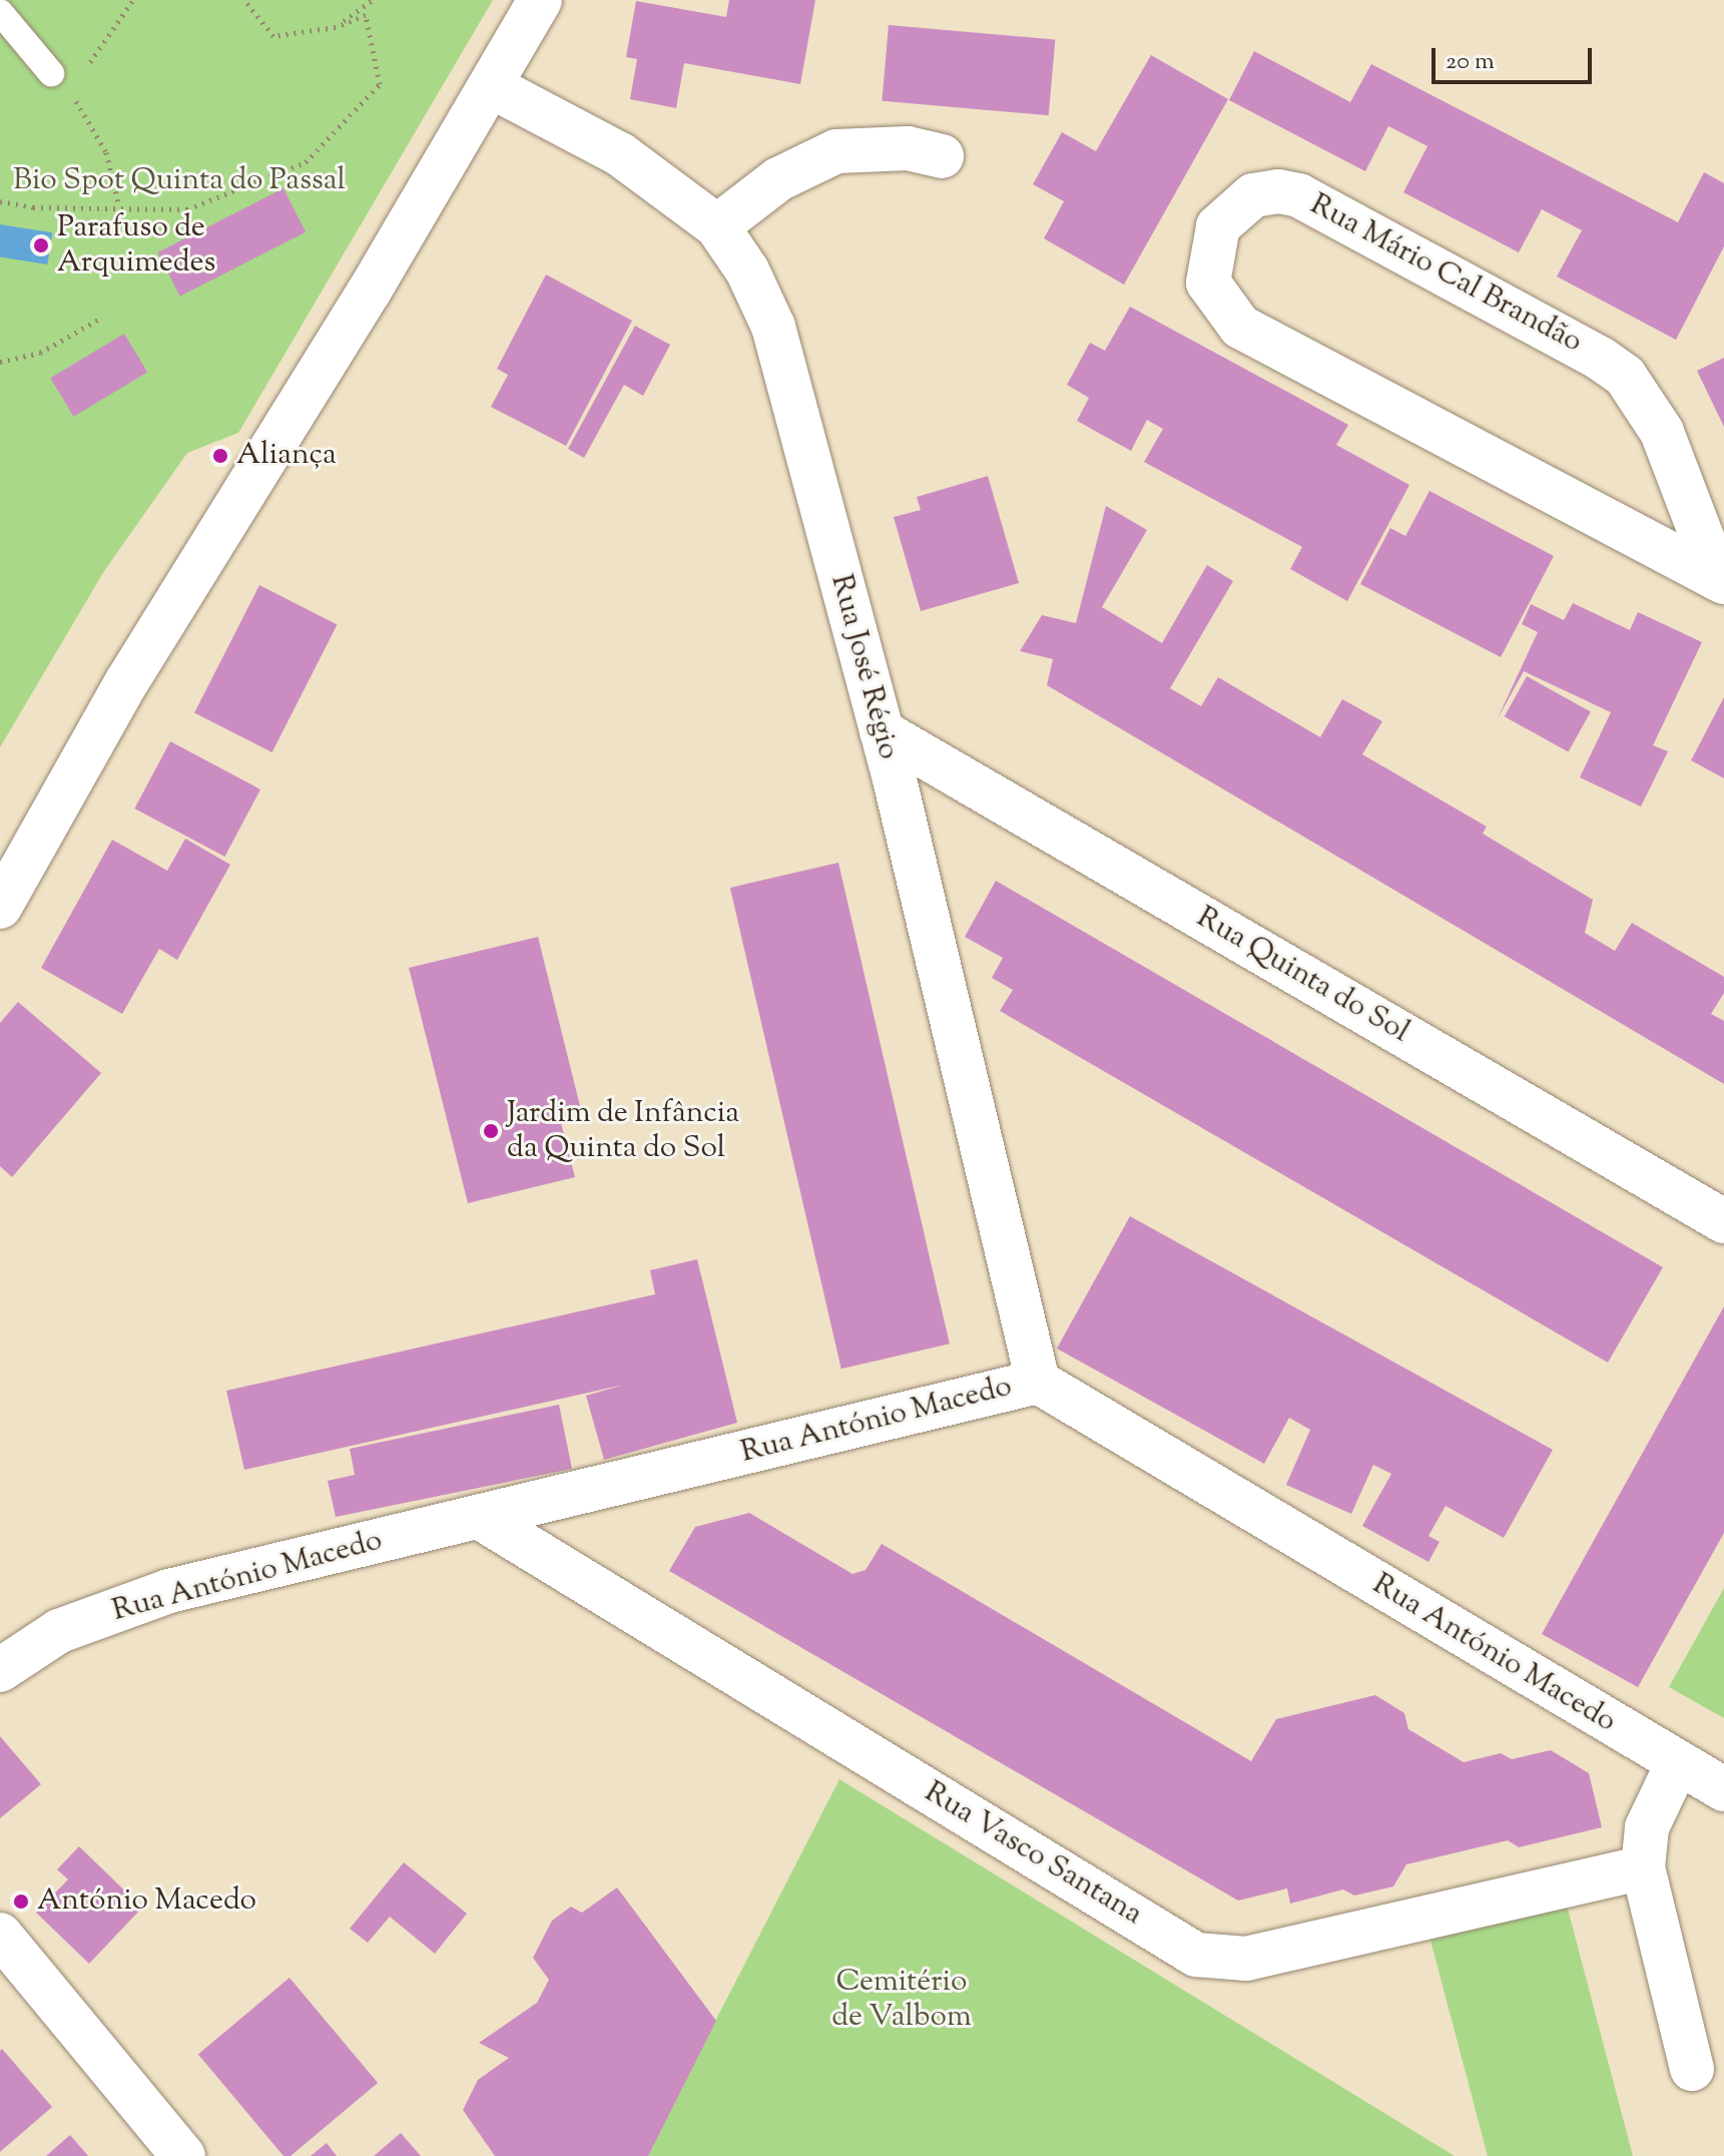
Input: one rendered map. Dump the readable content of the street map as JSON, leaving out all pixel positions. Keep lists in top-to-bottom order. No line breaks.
{"streets":{"street":["Rua Mário Cal Brandão","Rua José Régio","Rua Quinta do Sol","Rua António Macedo","Rua Vasco Santana"]},"crossings":[["Rua José Régio","Rua Quinta do Sol"],["Rua José Régio","Rua António Macedo"],["Rua António Macedo","Rua Vasco Santana"]],"parks":["Bio Spot Quinta do Passal","Cemitério de Valbom"],"places":["Parafuso de Arquimedes","Aliança","Jardim de Infância da Quinta do Sol","António Macedo"],"scale_bar":"20 m"}
